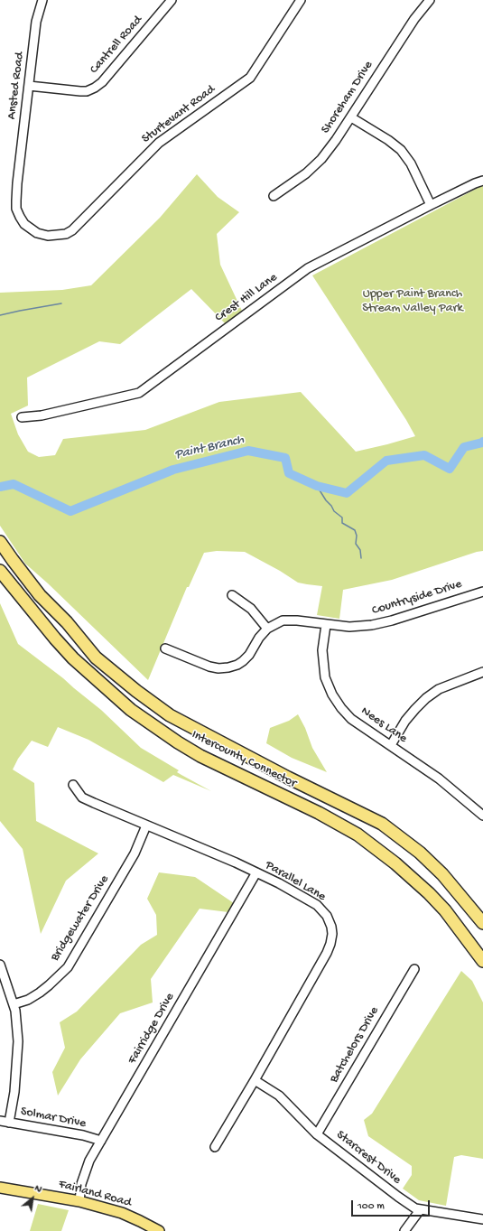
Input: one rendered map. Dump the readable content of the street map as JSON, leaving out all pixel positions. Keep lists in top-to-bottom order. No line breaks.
{"streets":{"highway":["Intercounty Connector"],"main road":["Fairland Road"],"street":["Cantrell Road","Ansted Road","Shoreham Drive","Sturtevant Road","Crest Hill Lane","Countryside Drive","Nees Lane","Parallel Lane","Bridgewater Drive","Fairridge Drive","Batchelors Drive","Solmar Drive","Starcrest Drive"]},"crossings":[["Cantrell Road","Ansted Road"],["Ansted Road","Sturtevant Road"],["Countryside Drive","Nees Lane"],["Parallel Lane","Bridgewater Drive"],["Parallel Lane","Fairridge Drive"],["Parallel Lane","Starcrest Drive"],["Fairridge Drive","Solmar Drive"],["Fairridge Drive","Fairland Road"],["Batchelors Drive","Starcrest Drive"]],"water":["Paint Branch"],"parks":["Upper Paint Branch Stream Valley Park"],"scale_bar":"100 m","north":"top right"}
